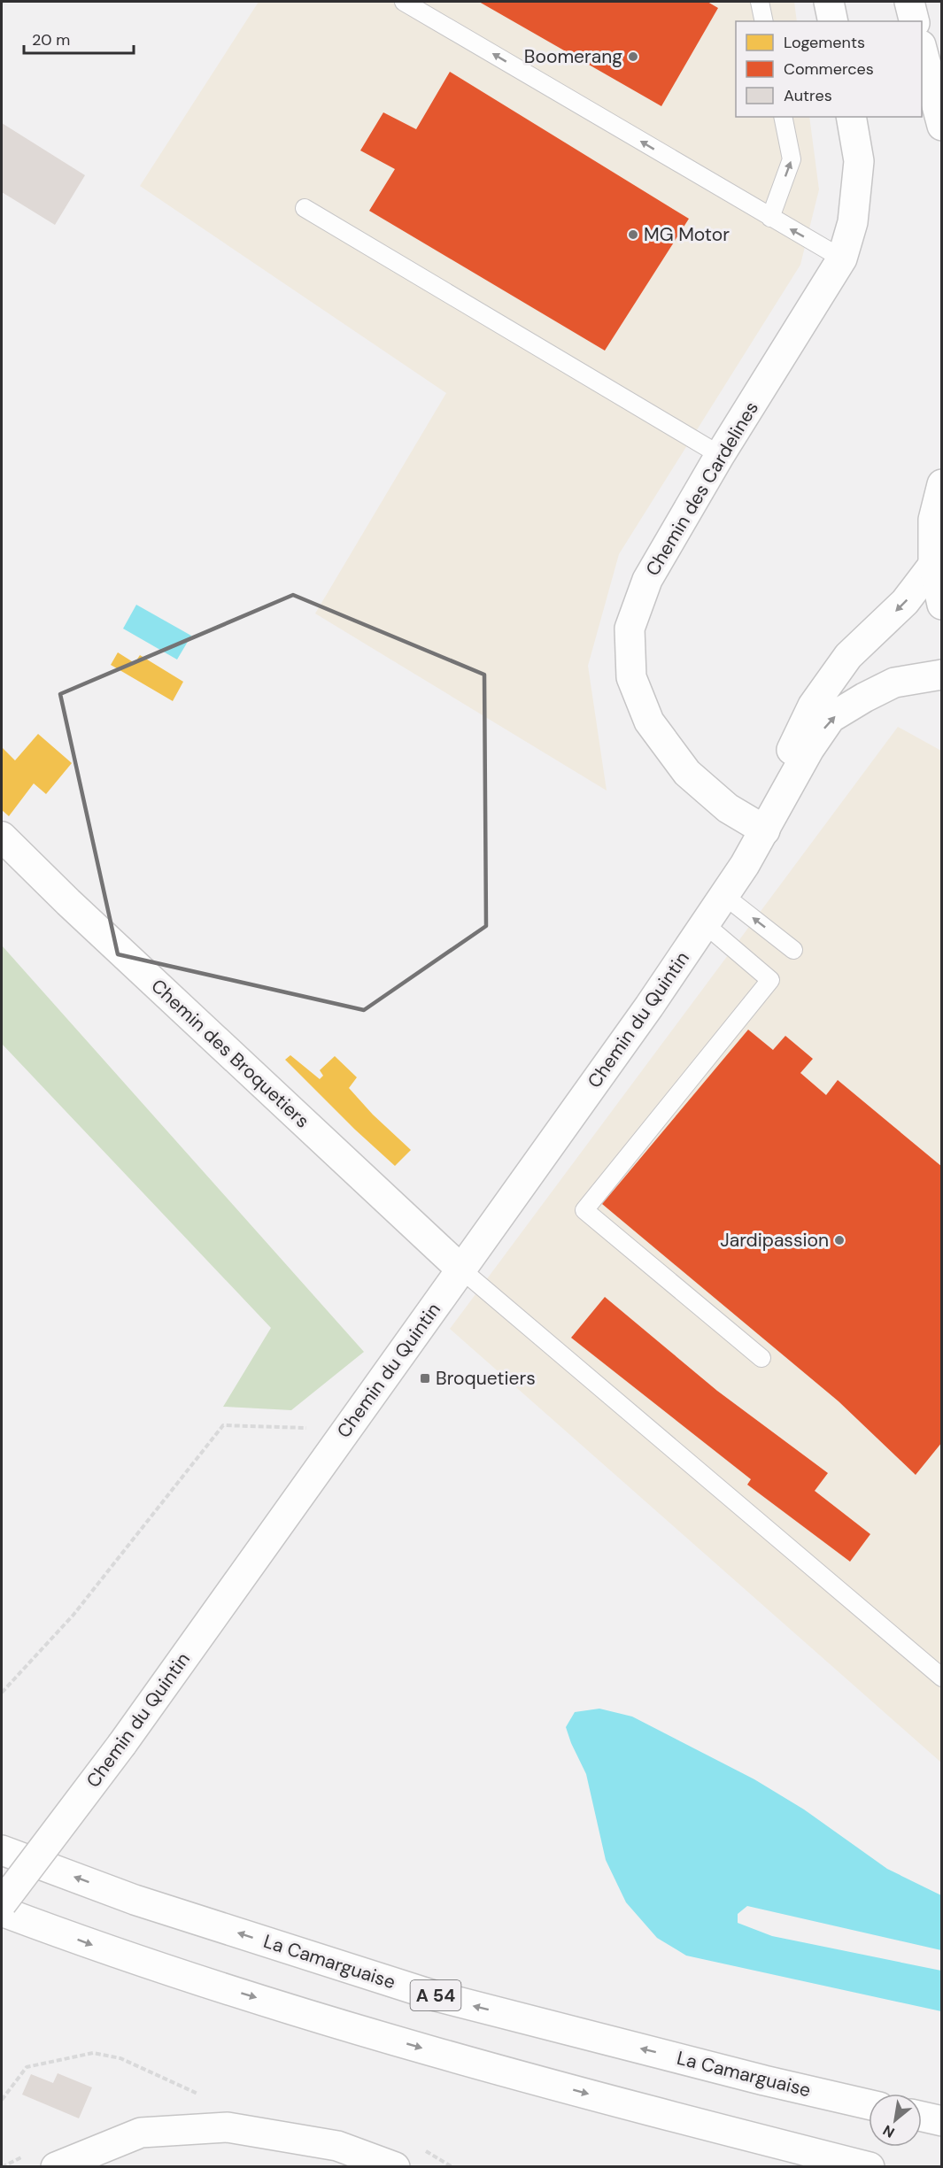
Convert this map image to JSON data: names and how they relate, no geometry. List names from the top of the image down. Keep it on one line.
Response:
{"streets":{"main road":["Chemin des Cardelines","Chemin du Quintin","Chemin des Broquetiers","La Camarguaise","A 54"]},"crossings":[["Chemin des Cardelines","Chemin du Quintin"],["Chemin du Quintin","Chemin des Broquetiers"]],"places":{"other":["Boomerang","MG Motor","Jardipassion"],"transit":["Broquetiers"]},"legend":["Logements","Commerces","Autres"],"scale_bar":"20 m","north":"bottom left"}
